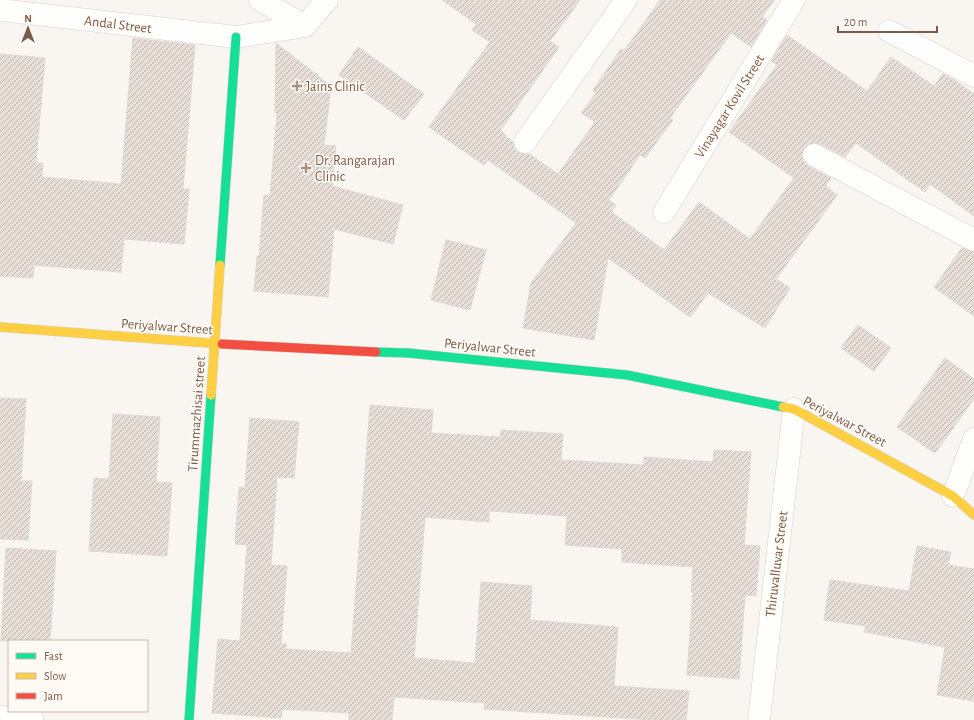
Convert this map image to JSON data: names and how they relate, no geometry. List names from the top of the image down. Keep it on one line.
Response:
{"streets":{"street":["Andal Street","Vinayagar Kovil Street","Periyalwar Street","Tirummazhisai street","Thiruvalluvar Street"]},"crossings":[["Andal Street","Tirummazhisai street"],["Periyalwar Street","Tirummazhisai street"],["Periyalwar Street","Thiruvalluvar Street"]],"places":{"health":["Jains Clinic","Dr. Rangarajan Clinic"]},"legend":["Fast","Slow","Jam"],"scale_bar":"20 m","north":"top"}
